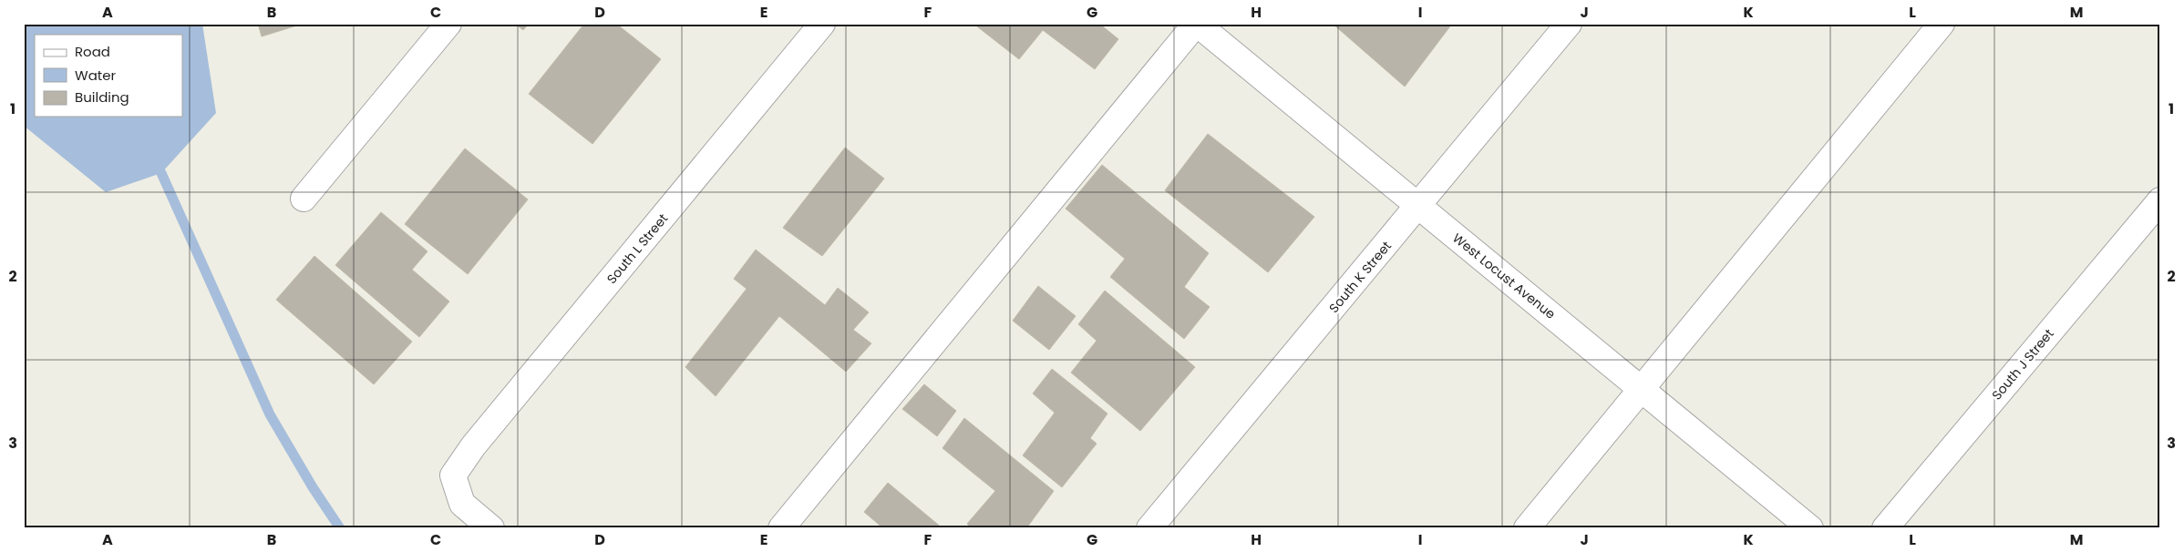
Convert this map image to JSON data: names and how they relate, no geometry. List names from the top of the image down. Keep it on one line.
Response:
{"streets":{"street":["South L Street","West Locust Avenue","South K Street","South J Street"]},"crossings":[["West Locust Avenue","South K Street"]],"legend":["Road","Water","Building"],"grid":{"columns":["A","B","C","D","E","F","G","H","I","J","K","L","M"],"rows":["1","2","3"]}}
